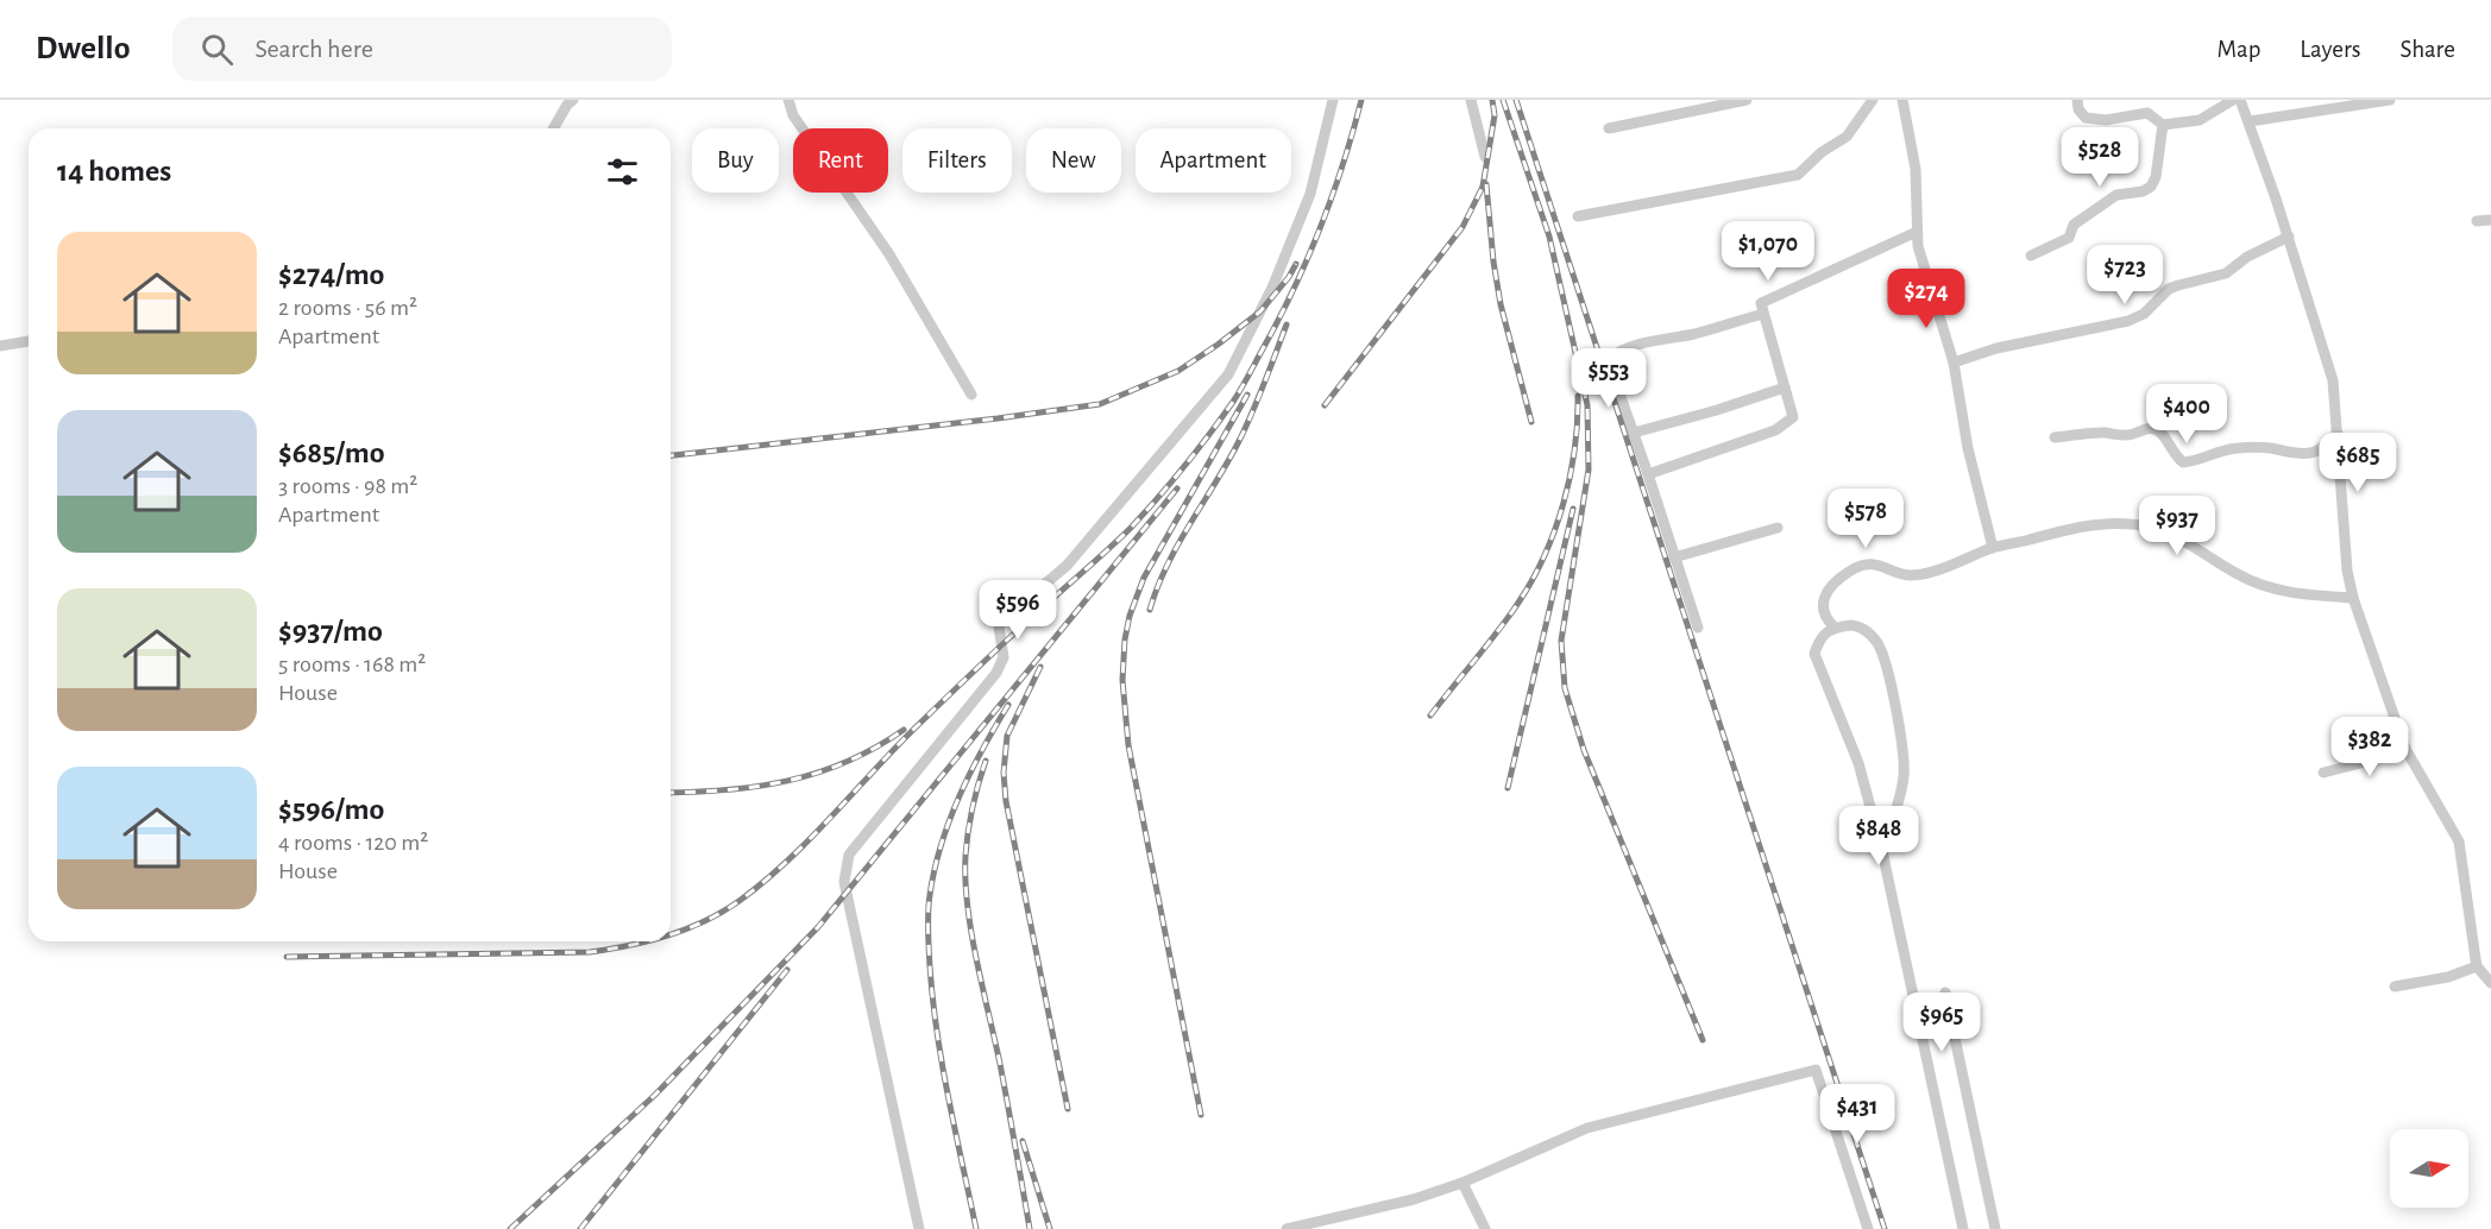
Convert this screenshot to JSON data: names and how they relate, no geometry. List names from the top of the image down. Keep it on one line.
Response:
{"north":"right","page":{"header":"Dwello","search":"Search here","nav":["Map","Layers","Share"],"price":["$528","$1,070","$723","$274","$553","$400","$685","$578","$937","$596","$382","$848","$965","$431"],"chip":["Buy","Rent","Filters","New","Apartment"],"heading":"14 homes","list":[{"name":"$274/mo","note":"2 rooms · 56 m² · Apartment"},{"name":"$685/mo","note":"3 rooms · 98 m² · Apartment"},{"name":"$937/mo","note":"5 rooms · 168 m² · House"},{"name":"$596/mo","note":"4 rooms · 120 m² · House"}]}}
